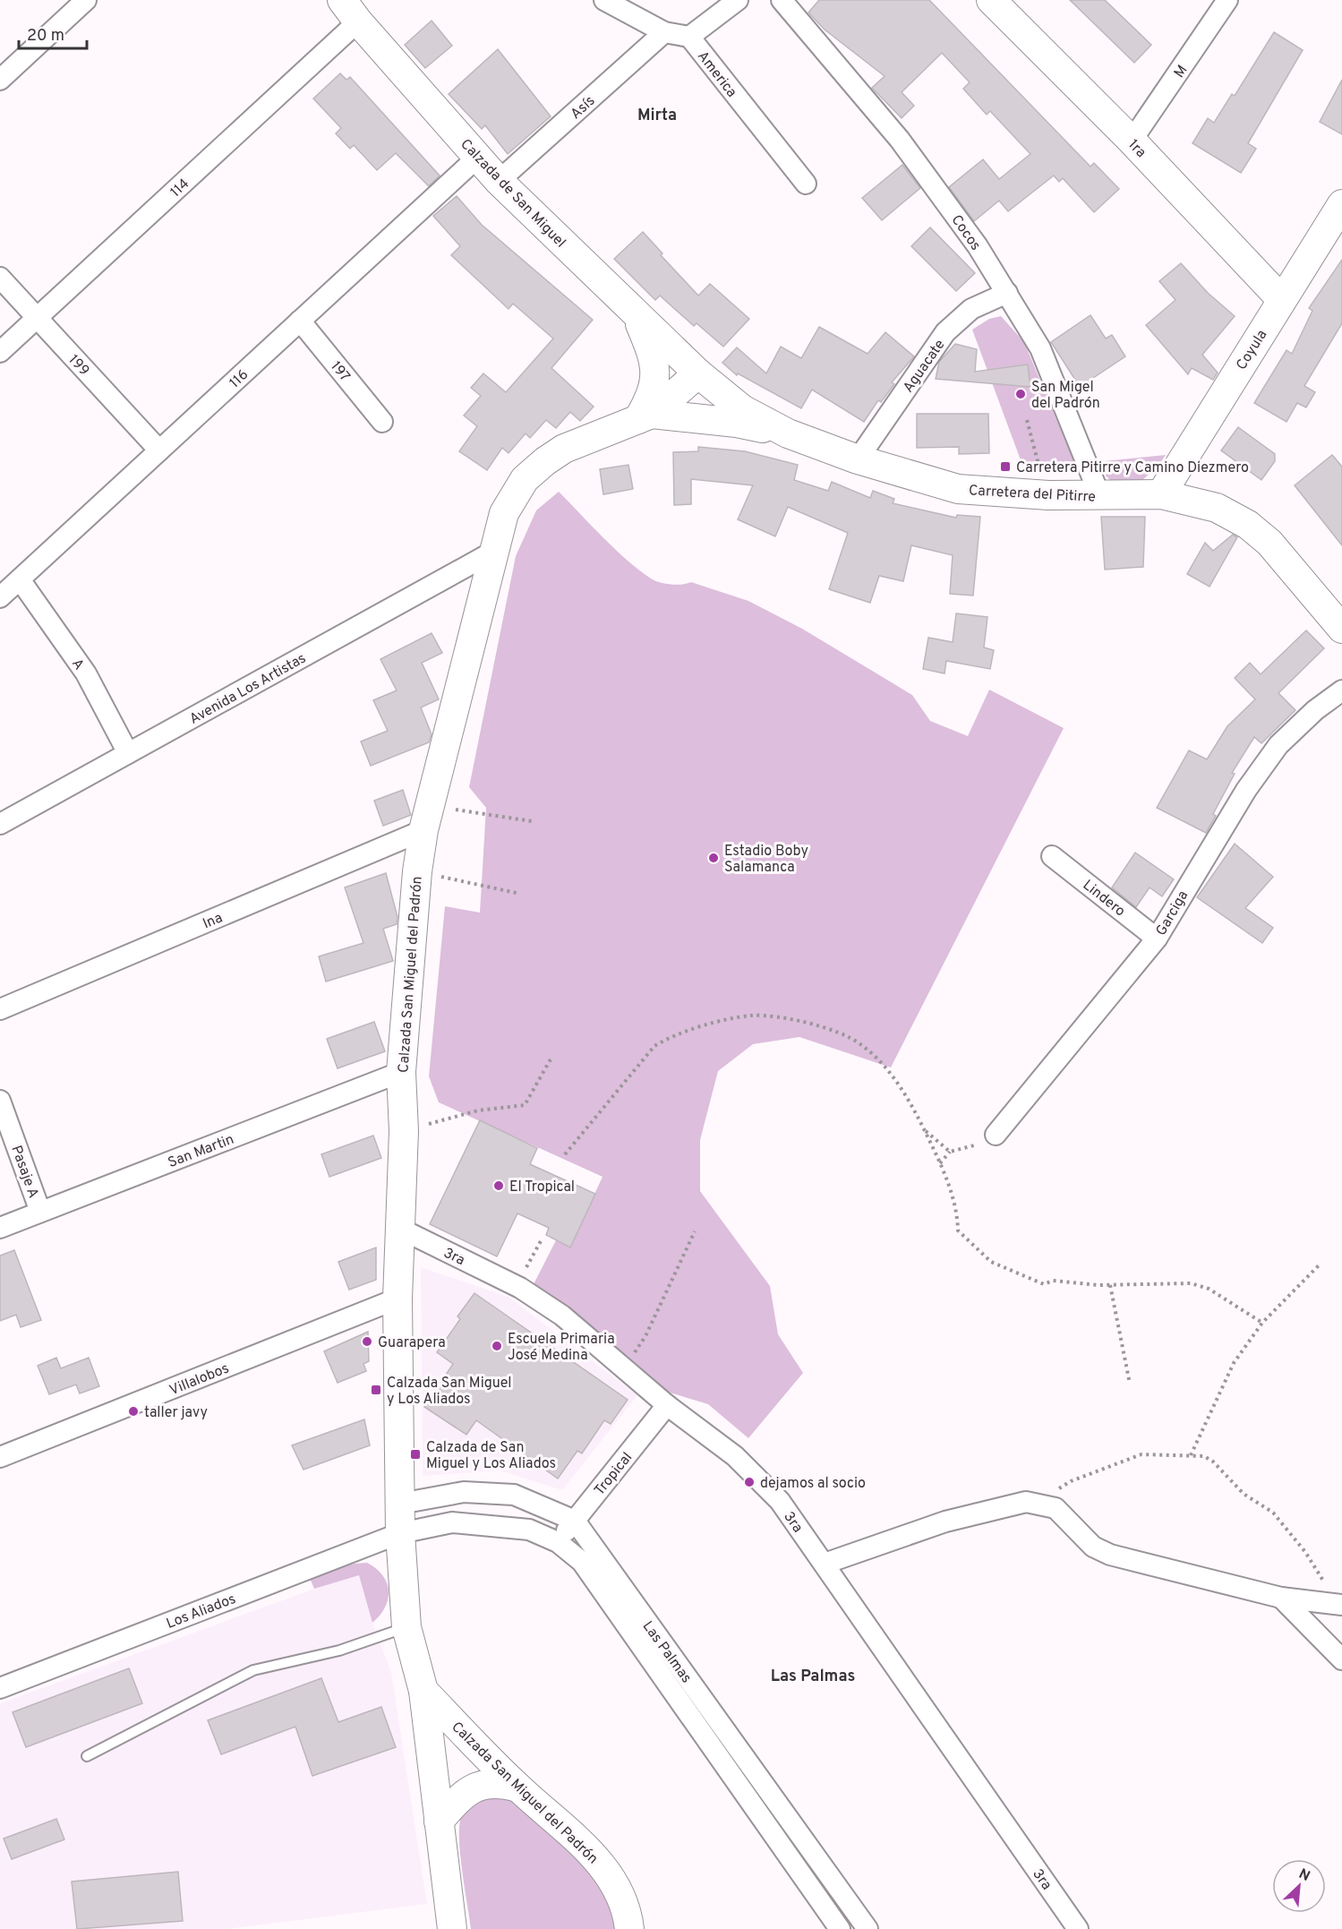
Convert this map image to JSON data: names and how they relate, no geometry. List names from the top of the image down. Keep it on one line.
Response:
{"streets":{"main road":["1ra","Calzada de San Miguel","Coyula","Carretera del Pitirre","Calzada San Miguel del Padrón"],"street":["M","America","Asís","114","Cocos","199","Aguacate","197","116","A","Avenida Los Artistas","Lindero","Garciga","Ina","San Martin","Pasaje A","3ra","Villalobos","Tropical","Los Aliados","Las Palmas"]},"crossings":[["M","1ra"],["America","Asís"],["Asís","Calzada de San Miguel"],["1ra","Coyula"],["114","Calzada de San Miguel"],["114","199"],["Calzada de San Miguel","116"],["Calzada de San Miguel","Carretera del Pitirre"],["Calzada de San Miguel","Calzada San Miguel del Padrón"],["Cocos","Aguacate"],["Cocos","Carretera del Pitirre"],["Coyula","Carretera del Pitirre"],["199","116"],["Aguacate","Carretera del Pitirre"],["197","116"],["116","A"],["Carretera del Pitirre","Calzada San Miguel del Padrón"],["A","Avenida Los Artistas"],["Avenida Los Artistas","Calzada San Miguel del Padrón"],["Lindero","Garciga"],["Ina","Calzada San Miguel del Padrón"],["Calzada San Miguel del Padrón","San Martin"],["Calzada San Miguel del Padrón","3ra"],["Calzada San Miguel del Padrón","Villalobos"],["Calzada San Miguel del Padrón","Los Aliados"],["Calzada San Miguel del Padrón","Las Palmas"],["San Martin","Pasaje A"],["3ra","Tropical"],["Tropical","Las Palmas"],["Los Aliados","Las Palmas"]],"districts":["Mirta","Las Palmas"],"places":{"other":["San Migel del Padrón","Estadio Boby Salamanca","El Tropical","Guarapera","Escuela Primaria José Medina","taller javy","dejamos al socio"],"transit":["Carretera Pitirre y Camino Diezmero","Calzada San Miguel y Los Aliados","Calzada de San Miguel y Los Aliados"]},"scale_bar":"20 m","north":"top right"}
